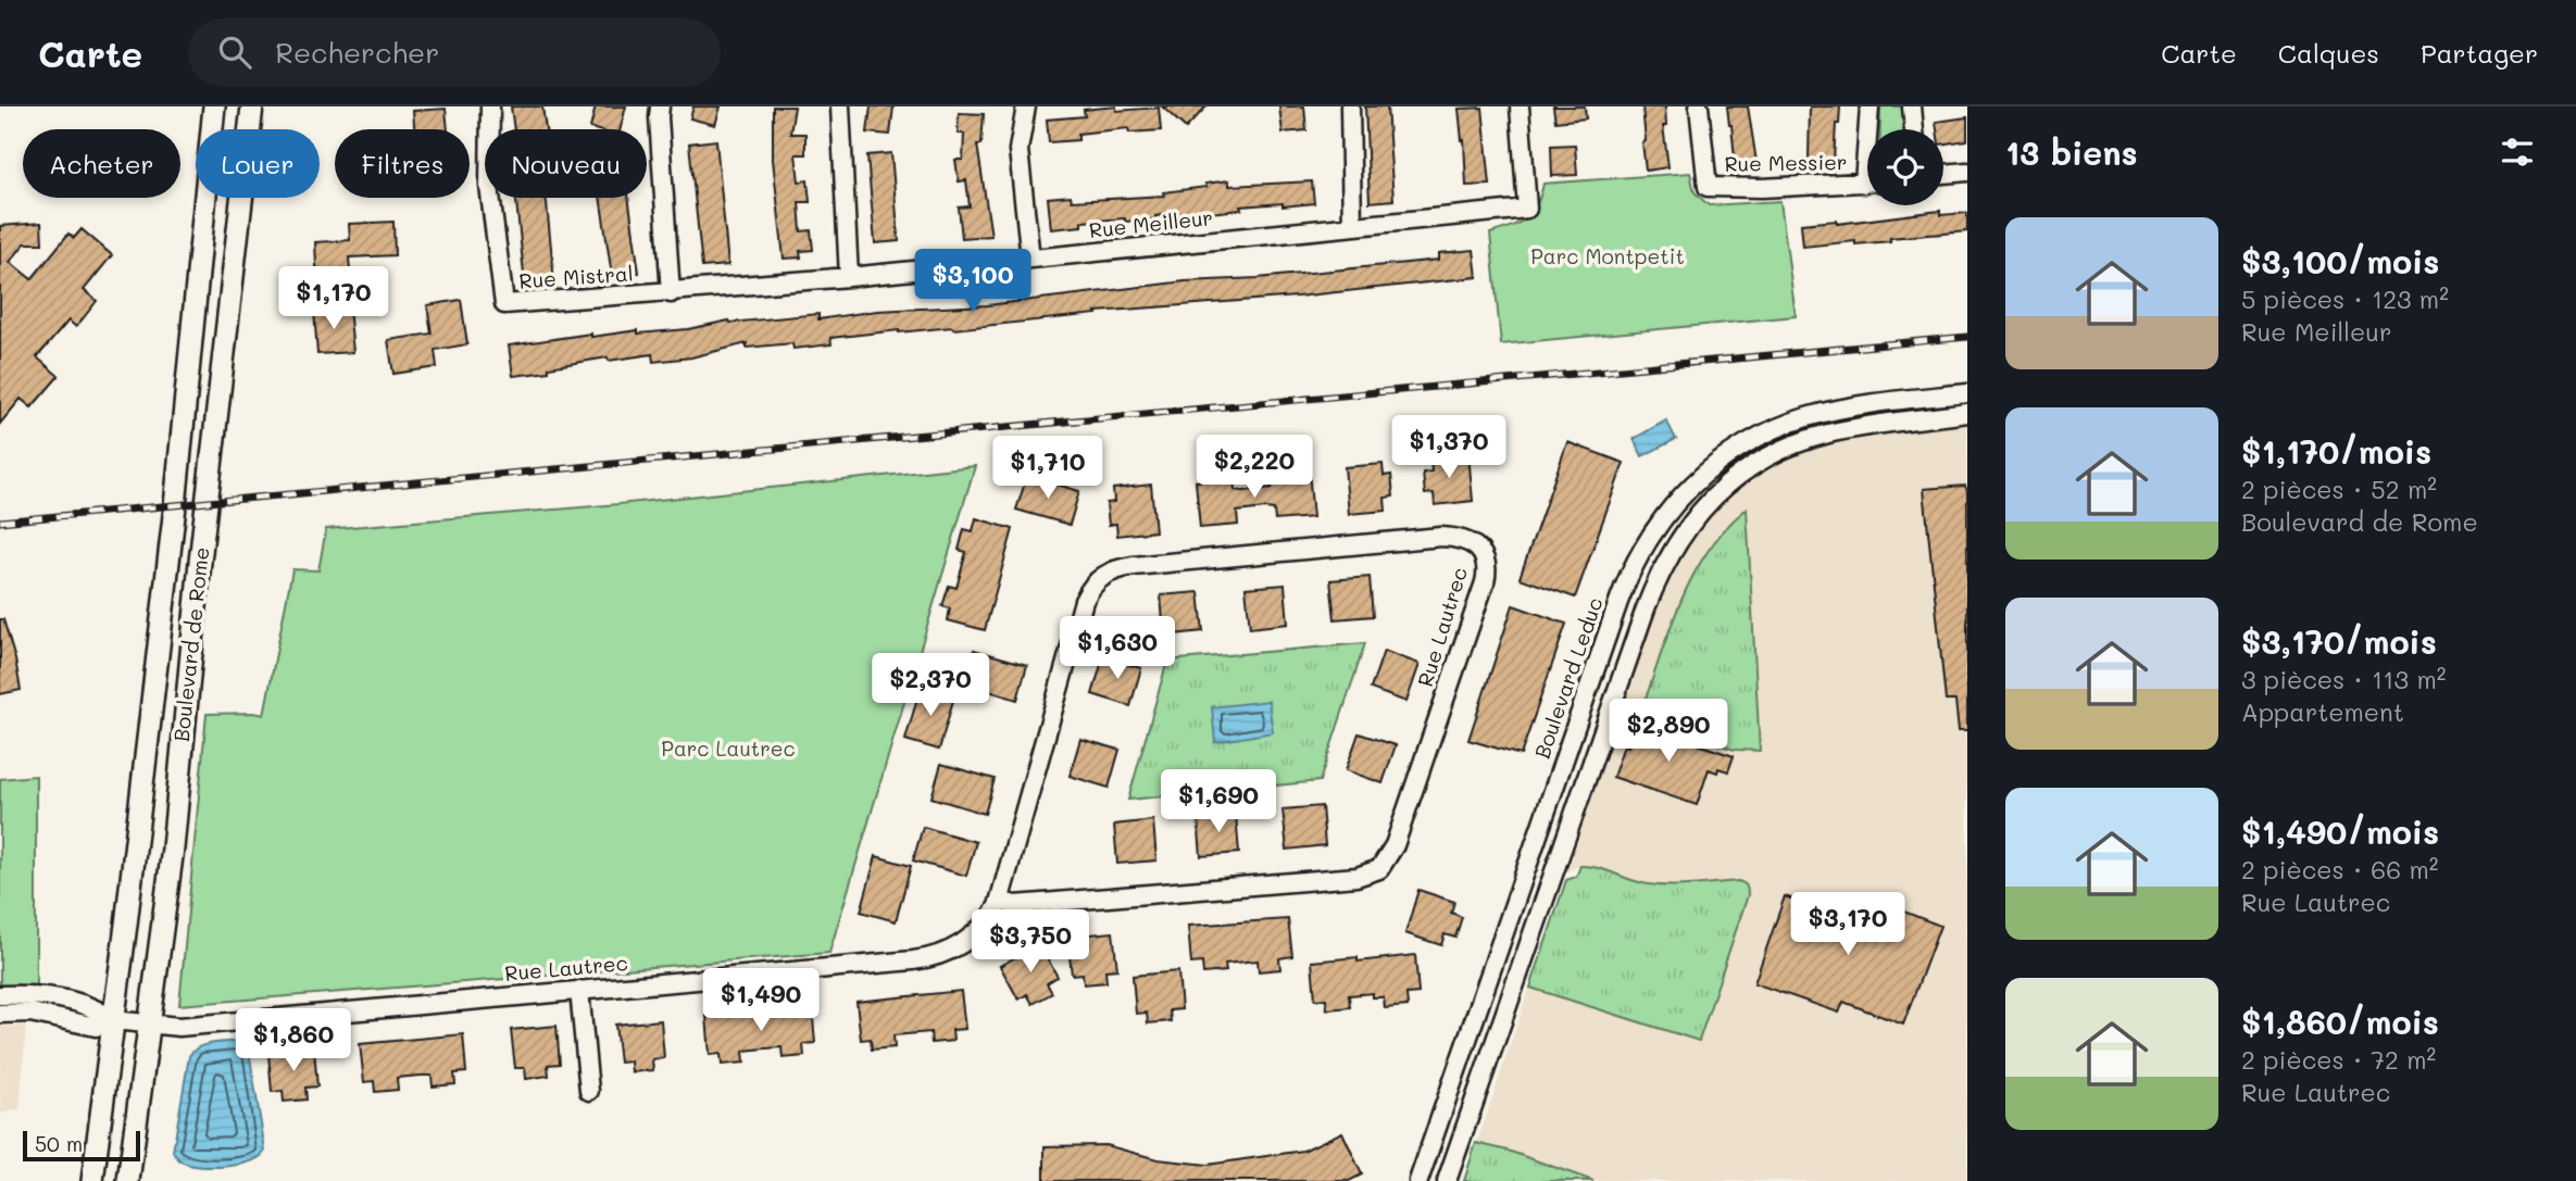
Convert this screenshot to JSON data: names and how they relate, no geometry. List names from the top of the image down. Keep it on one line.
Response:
{"streets":{"main road":["Boulevard de Rome"],"street":["Rue Messier","Rue Meilleur","Rue Mistral","Rue Lautrec","Boulevard Leduc"]},"crossings":[["Rue Meilleur","Rue Mistral"],["Rue Lautrec","Boulevard de Rome"]],"parks":["Parc Montpetit","Parc Lautrec"],"scale_bar":"50 m","page":{"header":"Carte","search":"Rechercher","nav":["Carte","Calques","Partager"],"heading":"13 biens","chip":["Acheter","Louer","Filtres","Nouveau"],"list":[{"name":"$3,100/mois","note":"5 pièces · 123 m² · Rue Meilleur"},{"name":"$1,170/mois","note":"2 pièces · 52 m² · Boulevard de Rome"},{"name":"$3,170/mois","note":"3 pièces · 113 m² · Appartement"},{"name":"$1,490/mois","note":"2 pièces · 66 m² · Rue Lautrec"},{"name":"$1,860/mois","note":"2 pièces · 72 m² · Rue Lautrec"}],"price":["$3,100","$1,170","$1,370","$2,220","$1,710","$1,630","$2,370","$2,890","$1,690","$3,170","$3,750","$1,490","$1,860"],"scale":"50 m"}}
